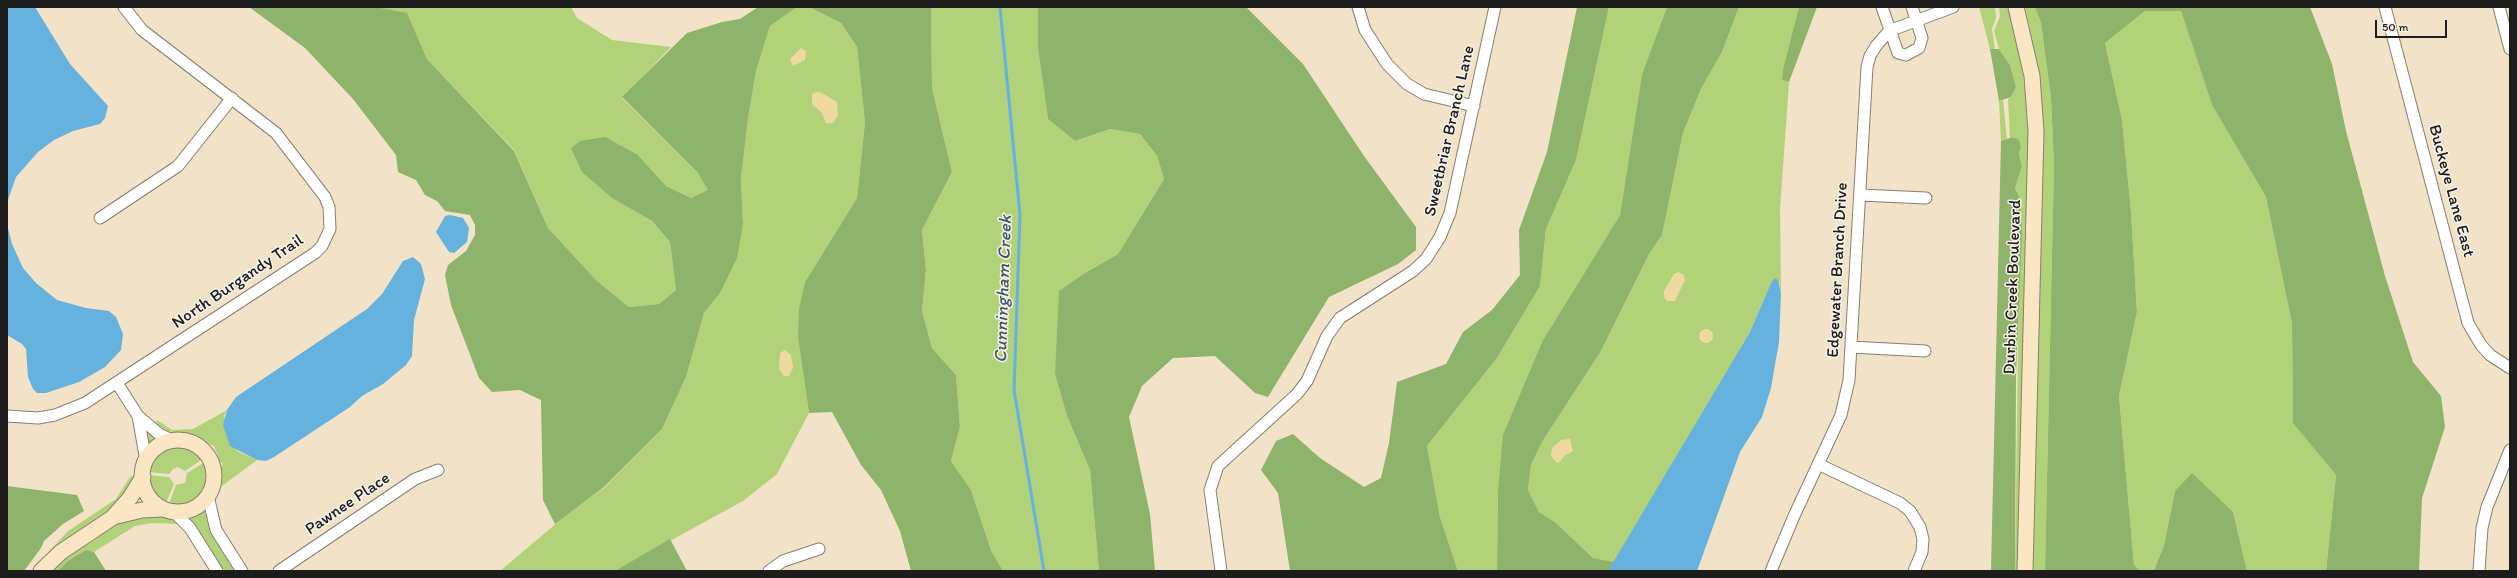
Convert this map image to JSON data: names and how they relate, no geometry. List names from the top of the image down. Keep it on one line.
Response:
{"streets":{"street":["Sweetbriar Branch Lane","Buckeye Lane East","Edgewater Branch Drive","North Burgandy Trail","Durbin Creek Boulevard","Pawnee Place"]},"water":["Cunningham Creek"],"scale_bar":"50 m"}
